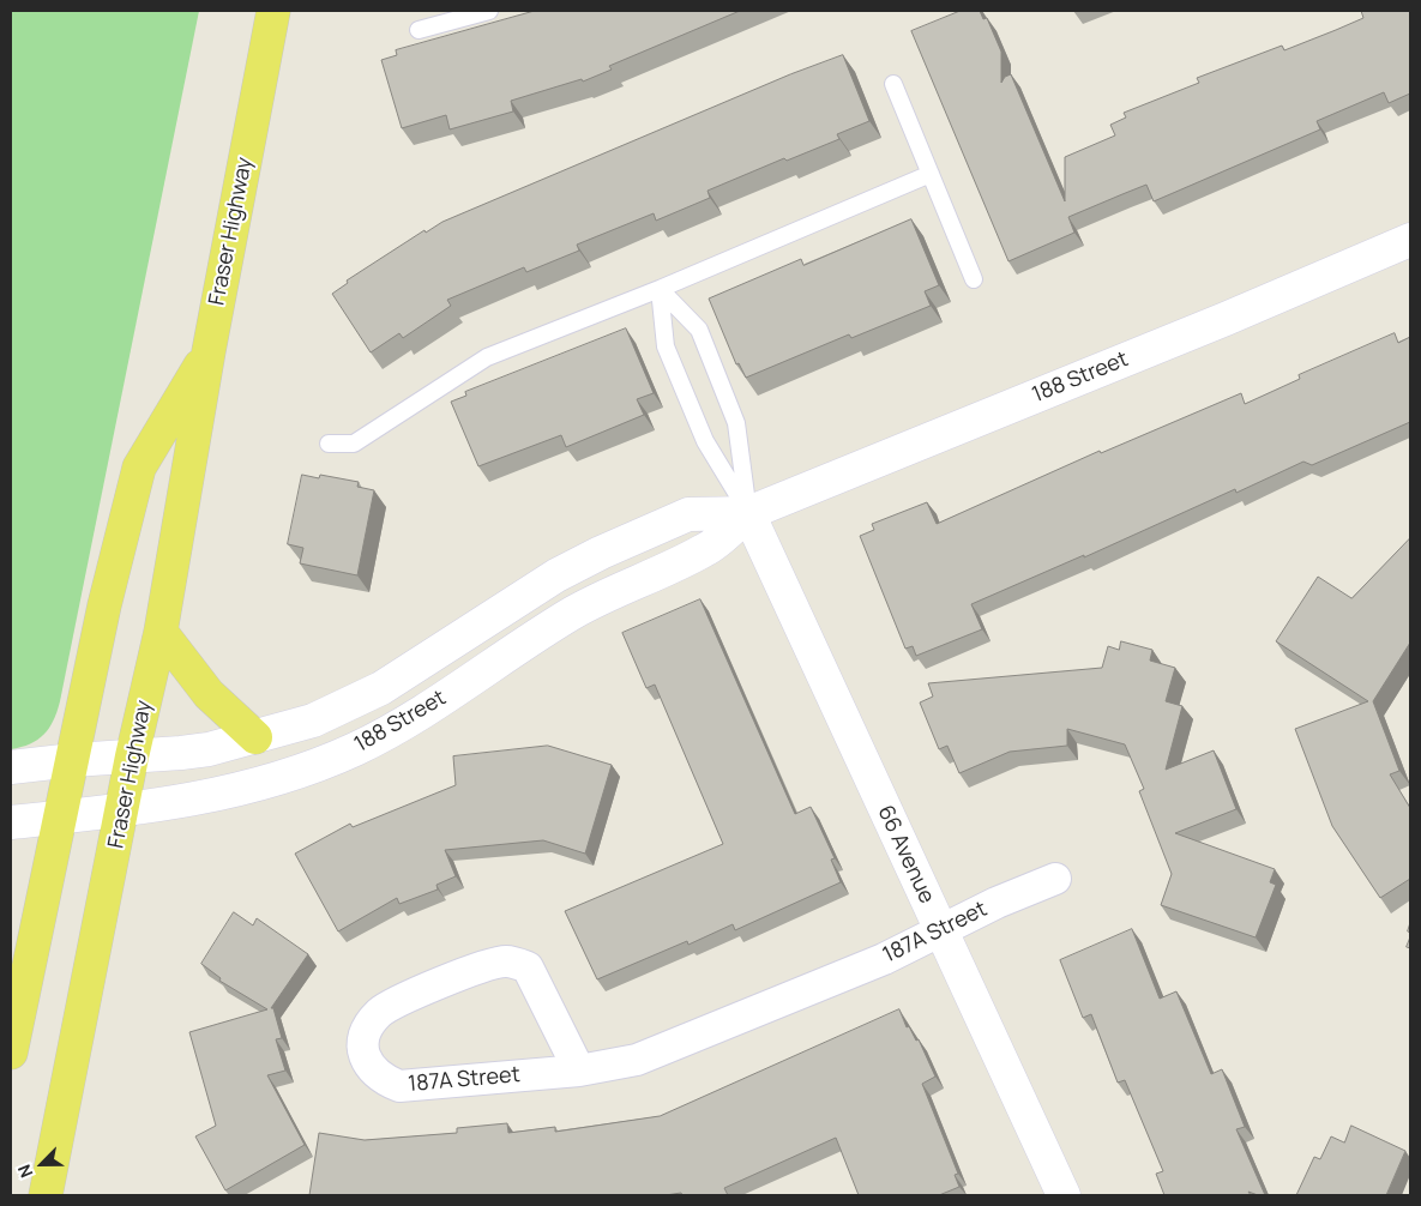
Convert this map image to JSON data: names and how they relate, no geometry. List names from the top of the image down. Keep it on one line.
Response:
{"streets":{"main road":["Fraser Highway"],"street":["188 Street","66 Avenue","187A Street"]},"crossings":[["Fraser Highway","188 Street"],["188 Street","66 Avenue"],["66 Avenue","187A Street"]],"north":"bottom left"}
